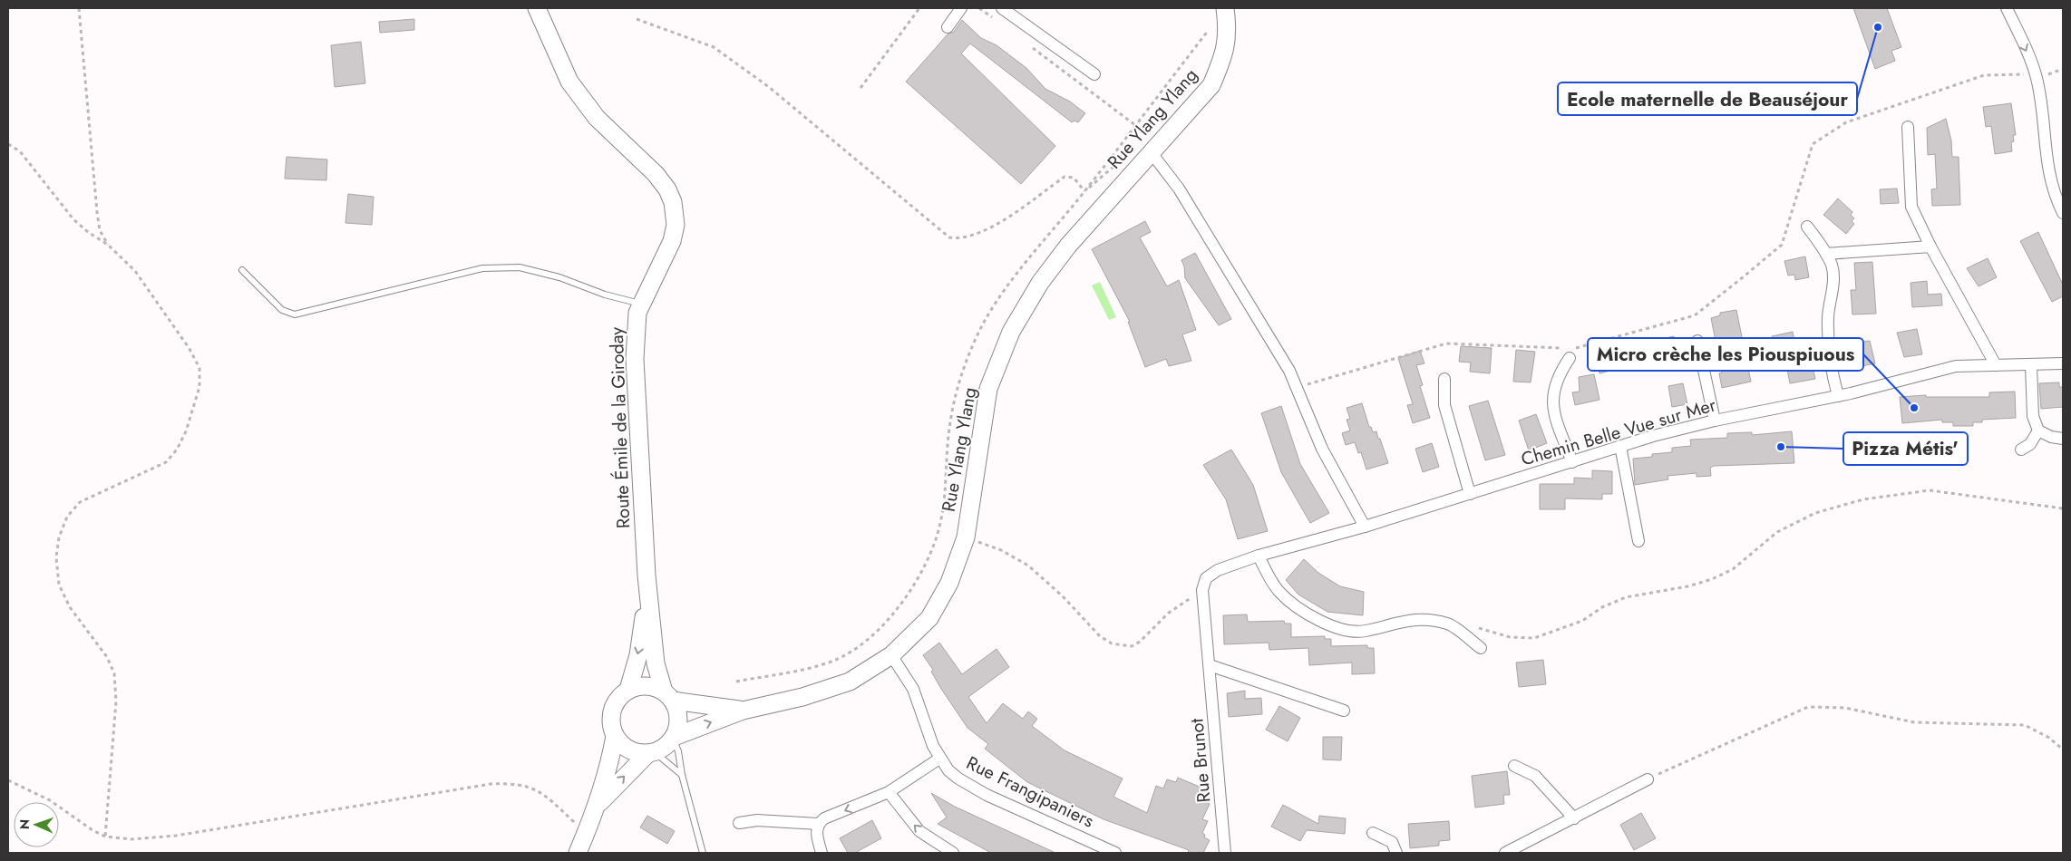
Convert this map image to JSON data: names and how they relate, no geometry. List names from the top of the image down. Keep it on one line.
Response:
{"streets":{"main road":["Rue Ylang Ylang","Route Émile de la Giroday"],"street":["Chemin Belle Vue sur Mer","Rue Brunot","Rue Frangipaniers"]},"crossings":[["Rue Ylang Ylang","Rue Frangipaniers"],["Chemin Belle Vue sur Mer","Rue Brunot"]],"places":["Ecole maternelle de Beauséjour","Micro crèche les Piouspiuous","Pizza Métis'"],"north":"left"}
